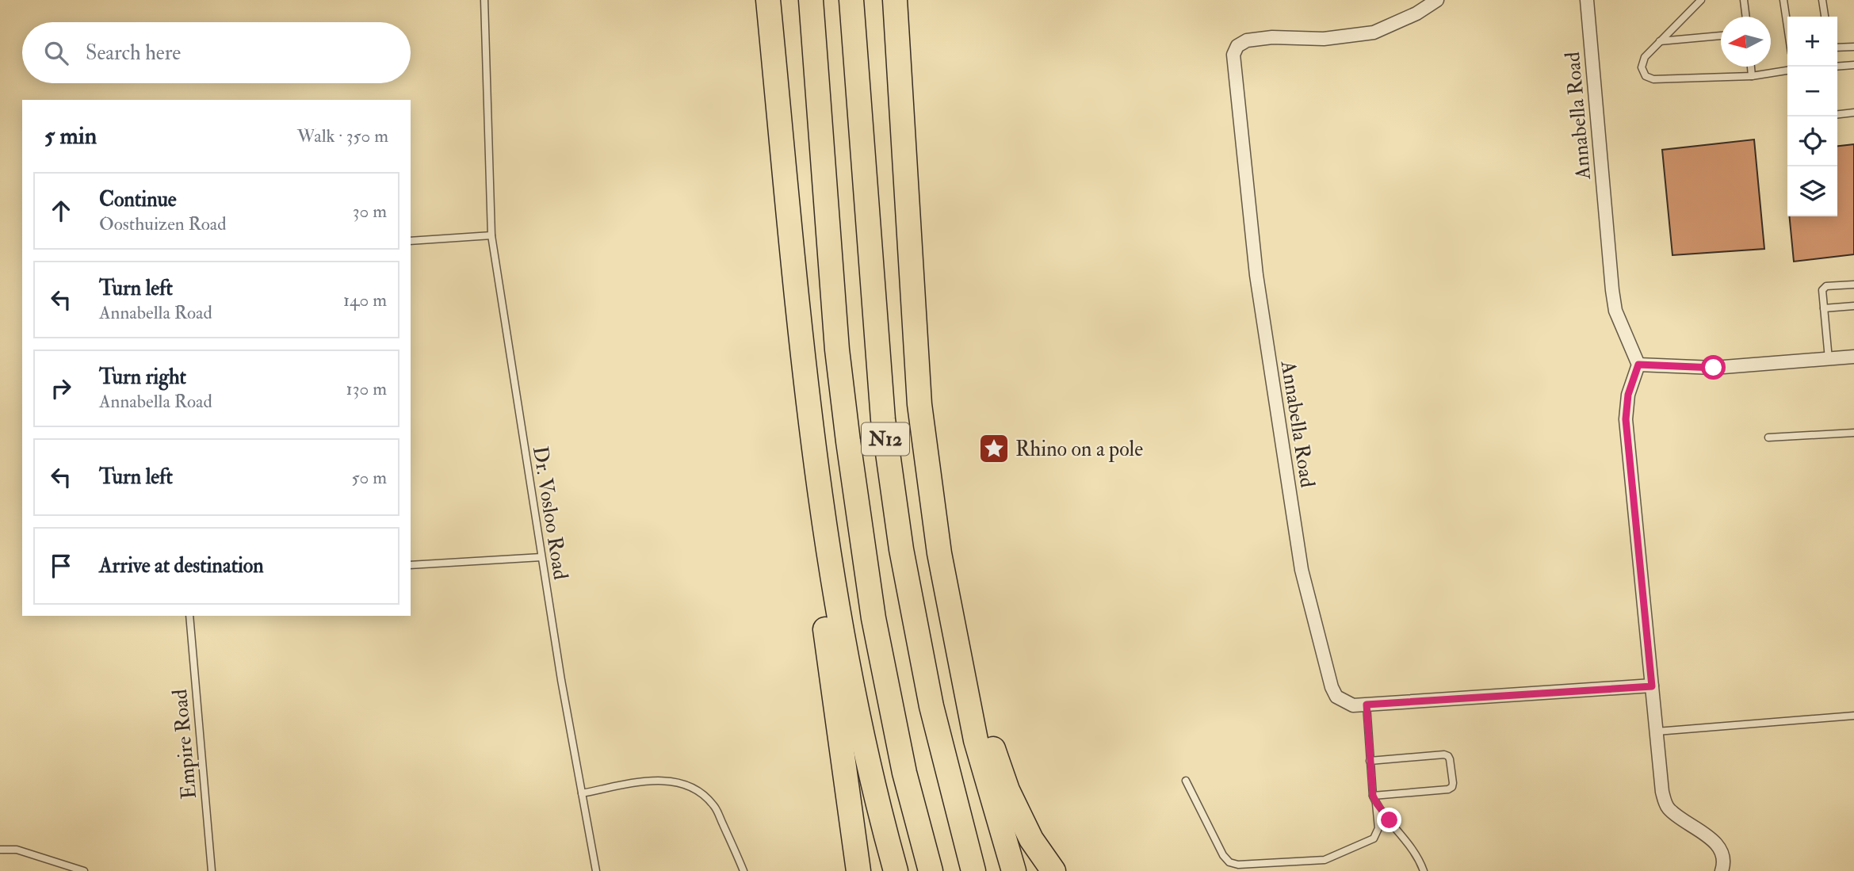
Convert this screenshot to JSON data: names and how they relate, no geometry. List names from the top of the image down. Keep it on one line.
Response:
{"streets":{"highway":["N12"],"street":["Annabella Road"],"lane":["Dr. Vosloo Road","Empire Road"]},"places":{"place":["Rhino on a pole"]},"north":"left","page":{"map_buttons":["+","−"],"search":"Search here","heading":["5 min","Walk · 350 m"],"list":[["Continue","Oosthuizen Road","30 m"],["Turn left","Annabella Road","140 m"],["Turn right","Annabella Road","130 m"],["Turn left","50 m"],"Arrive at destination"]}}
